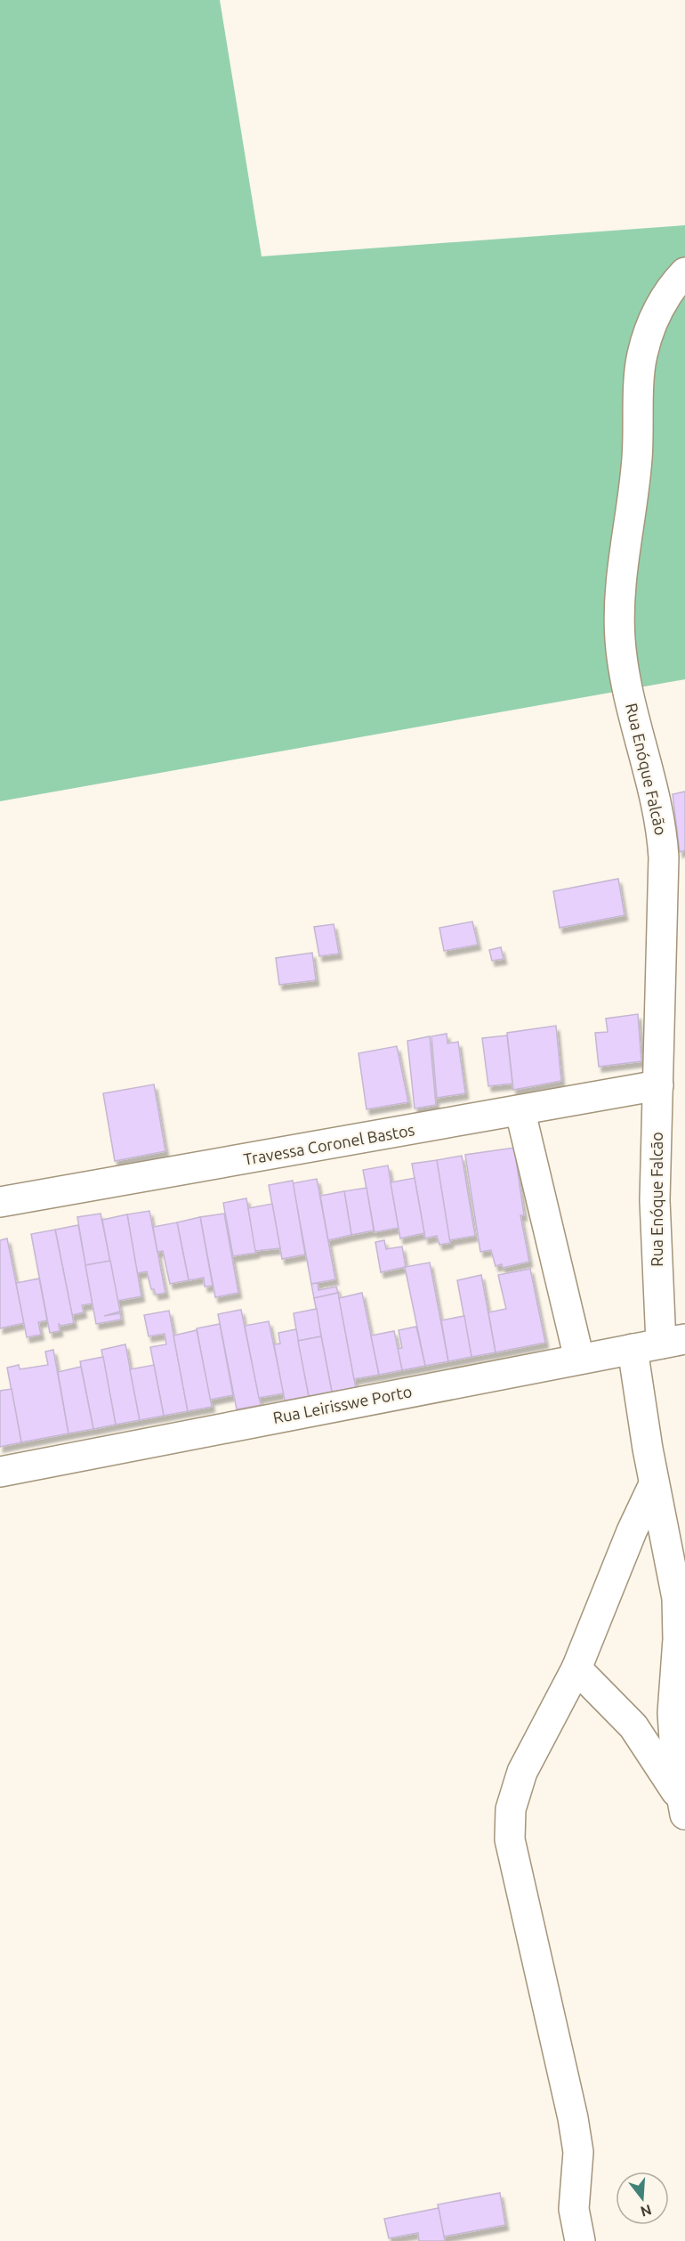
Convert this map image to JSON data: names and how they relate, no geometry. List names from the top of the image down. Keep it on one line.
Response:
{"streets":{"street":["Rua Enóque Falcão","Travessa Coronel Bastos","Rua Leirisswe Porto"]},"crossings":[["Rua Enóque Falcão","Travessa Coronel Bastos"],["Rua Enóque Falcão","Rua Leirisswe Porto"]],"north":"bottom"}
